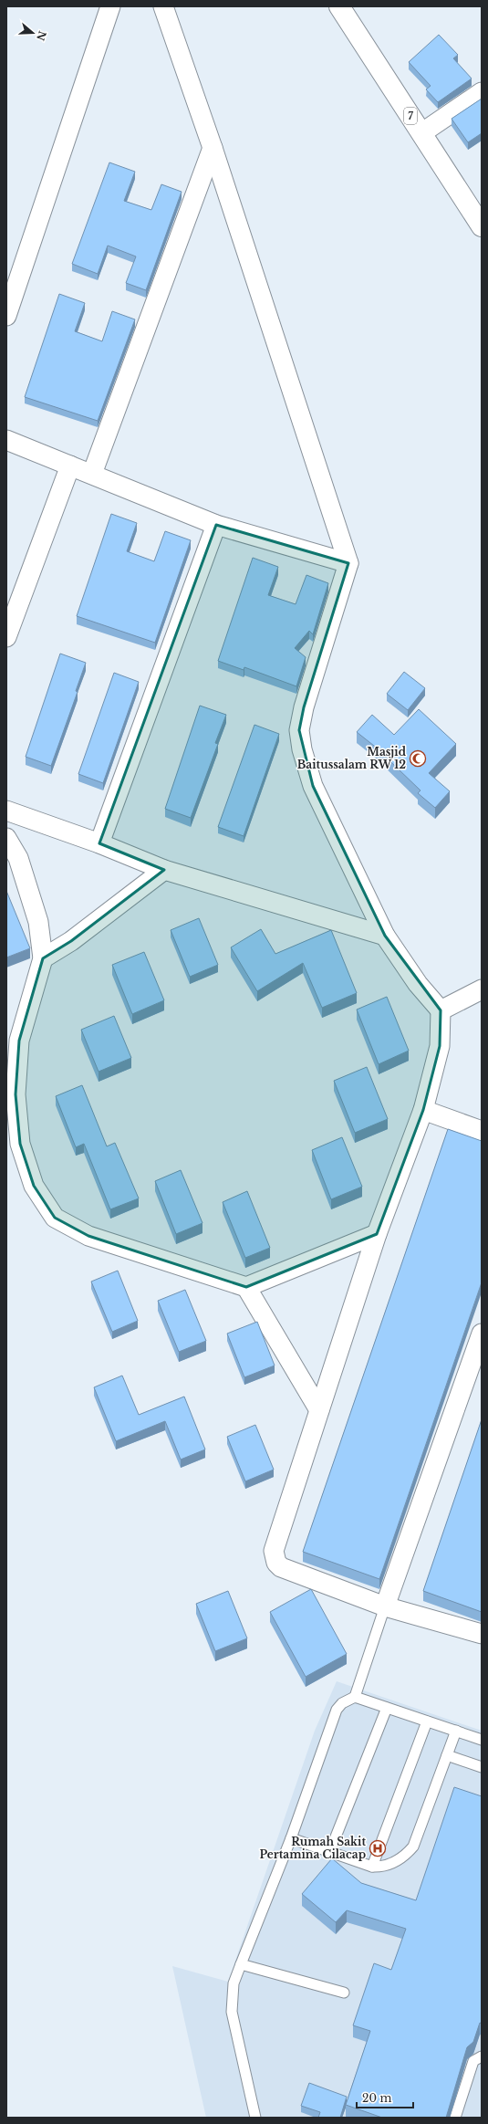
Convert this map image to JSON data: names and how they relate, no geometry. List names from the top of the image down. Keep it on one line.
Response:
{"streets":{"highway":["7"]},"places":{"mosque":["Masjid Baitussalam RW 12"],"hospital":["Rumah Sakit Pertamina Cilacap"]},"scale_bar":"20 m","north":"right"}
